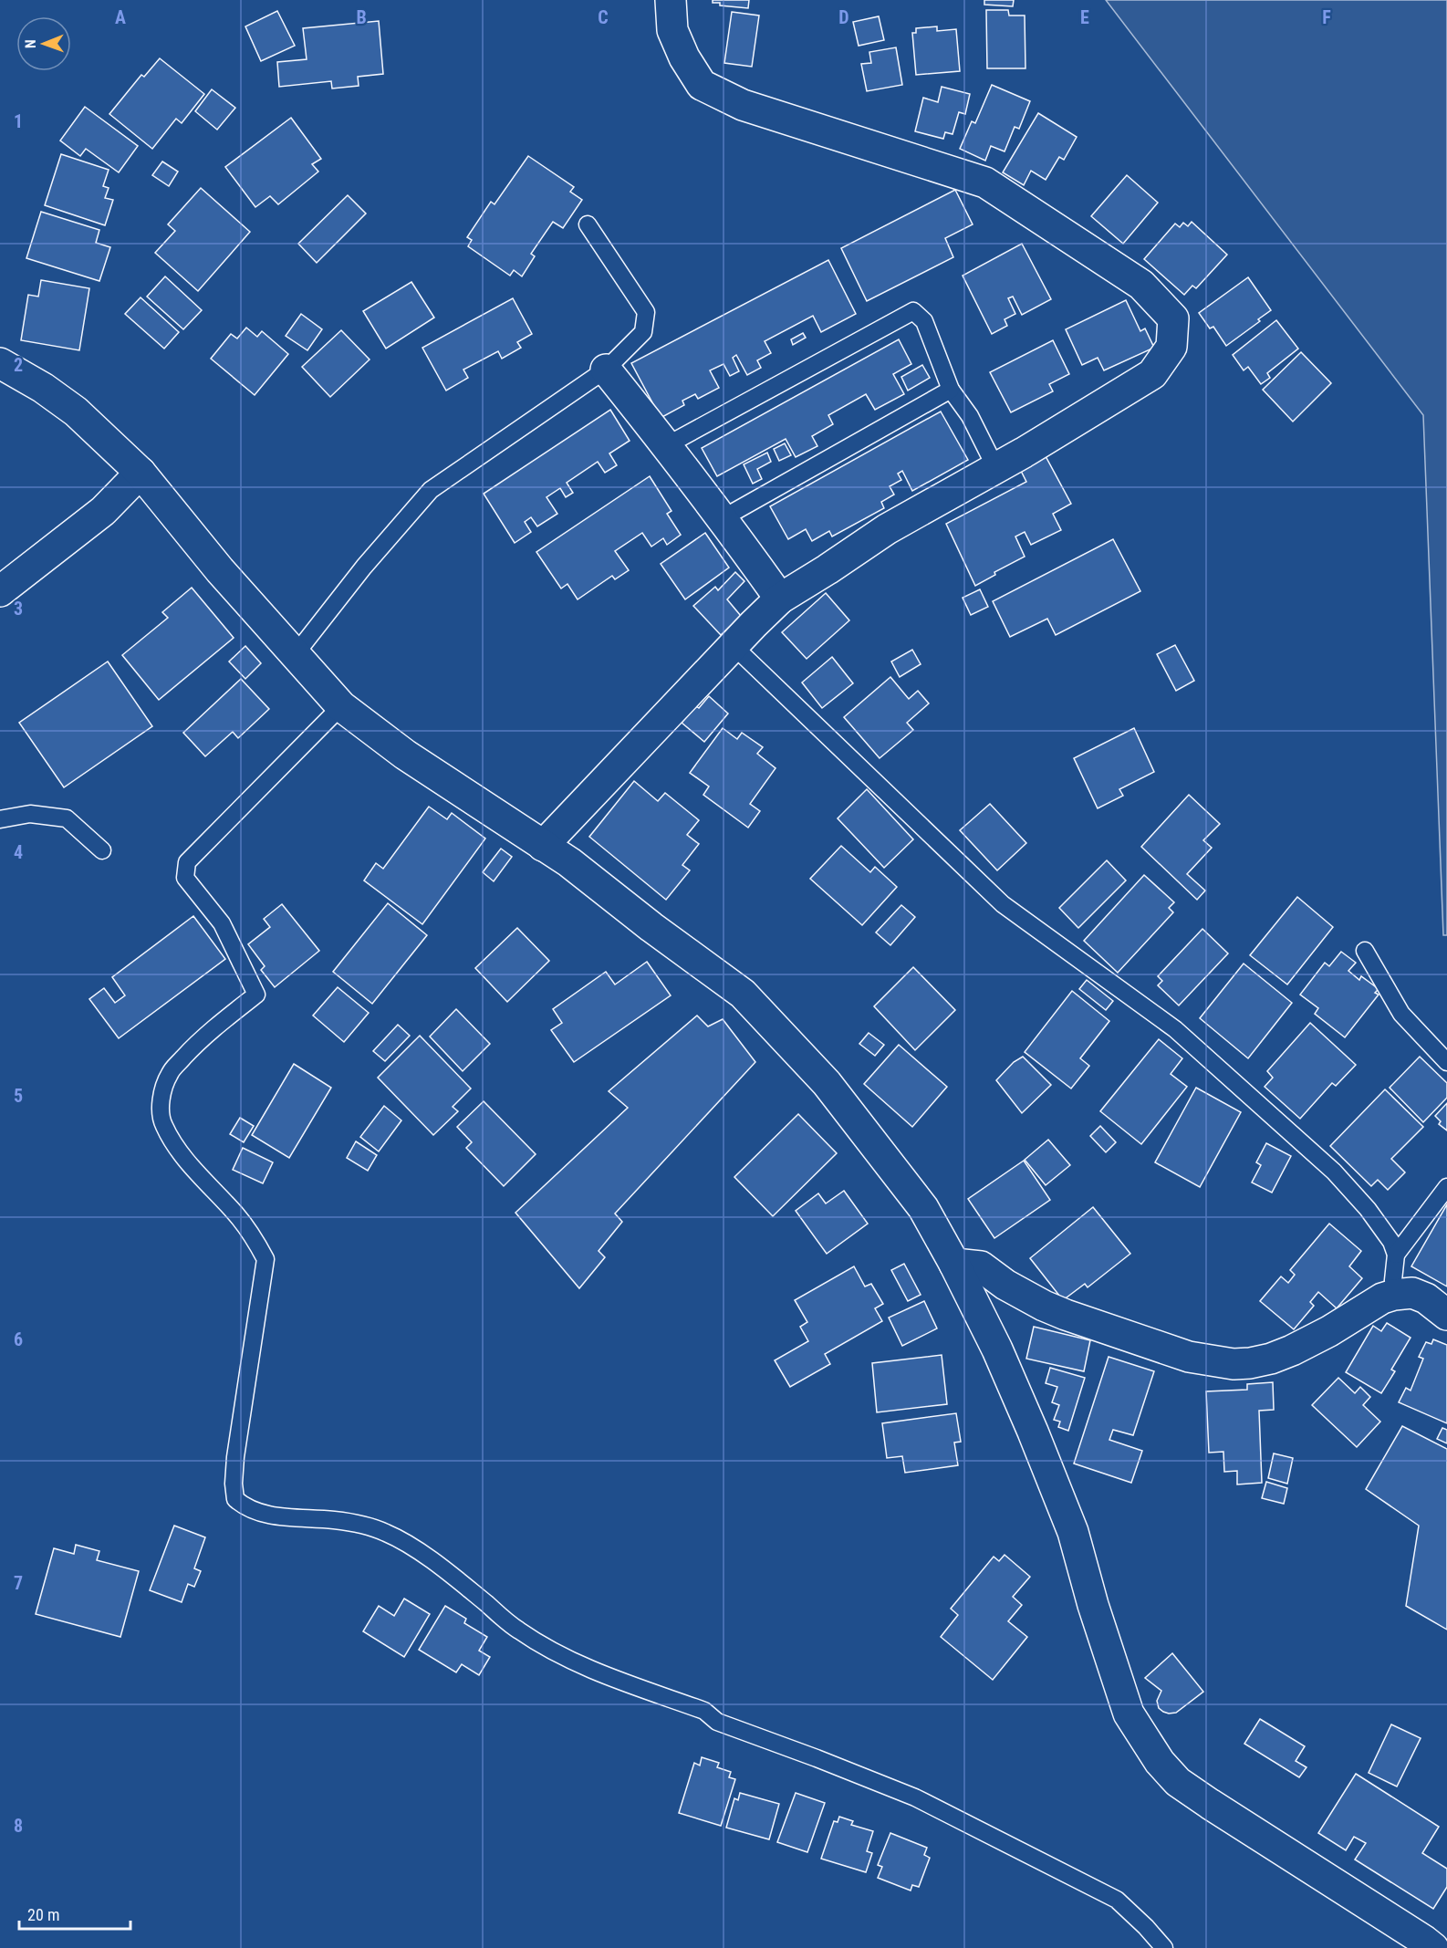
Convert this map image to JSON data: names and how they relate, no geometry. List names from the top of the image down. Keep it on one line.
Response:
{"scale_bar":"20 m","north":"left","grid":{"columns":["A","B","C","D","E","F"],"rows":["1","2","3","4","5","6","7","8"]}}
